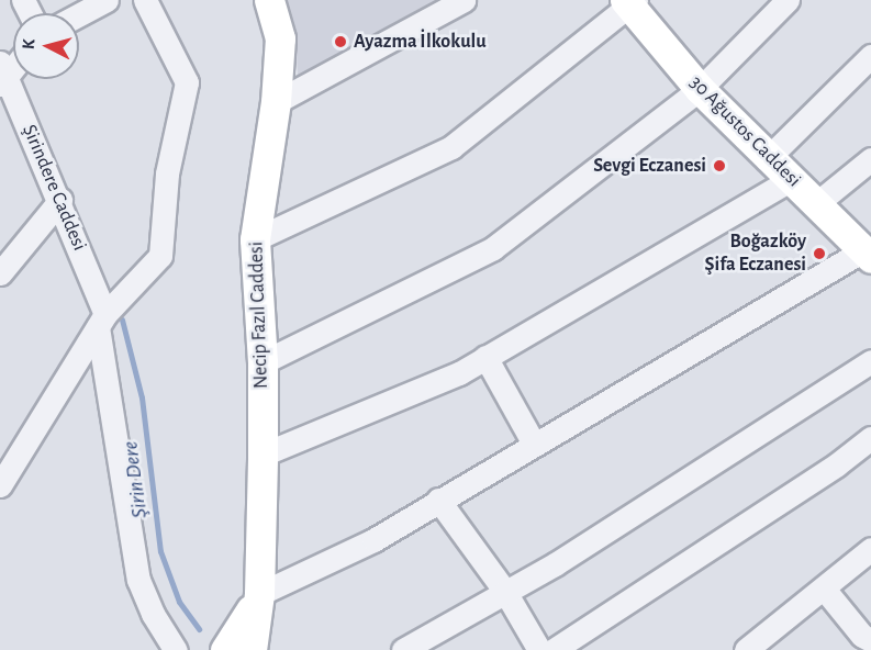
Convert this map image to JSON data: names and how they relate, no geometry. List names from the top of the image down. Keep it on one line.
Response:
{"streets":{"main road":["30 Ağustos Caddesi","Necip Fazıl Caddesi"],"street":["Şirindere Caddesi"]},"water":["Şirin Dere"],"places":["Ayazma İlkokulu","Sevgi Eczanesi","Boğazköy Şifa Eczanesi"],"north":"left"}
